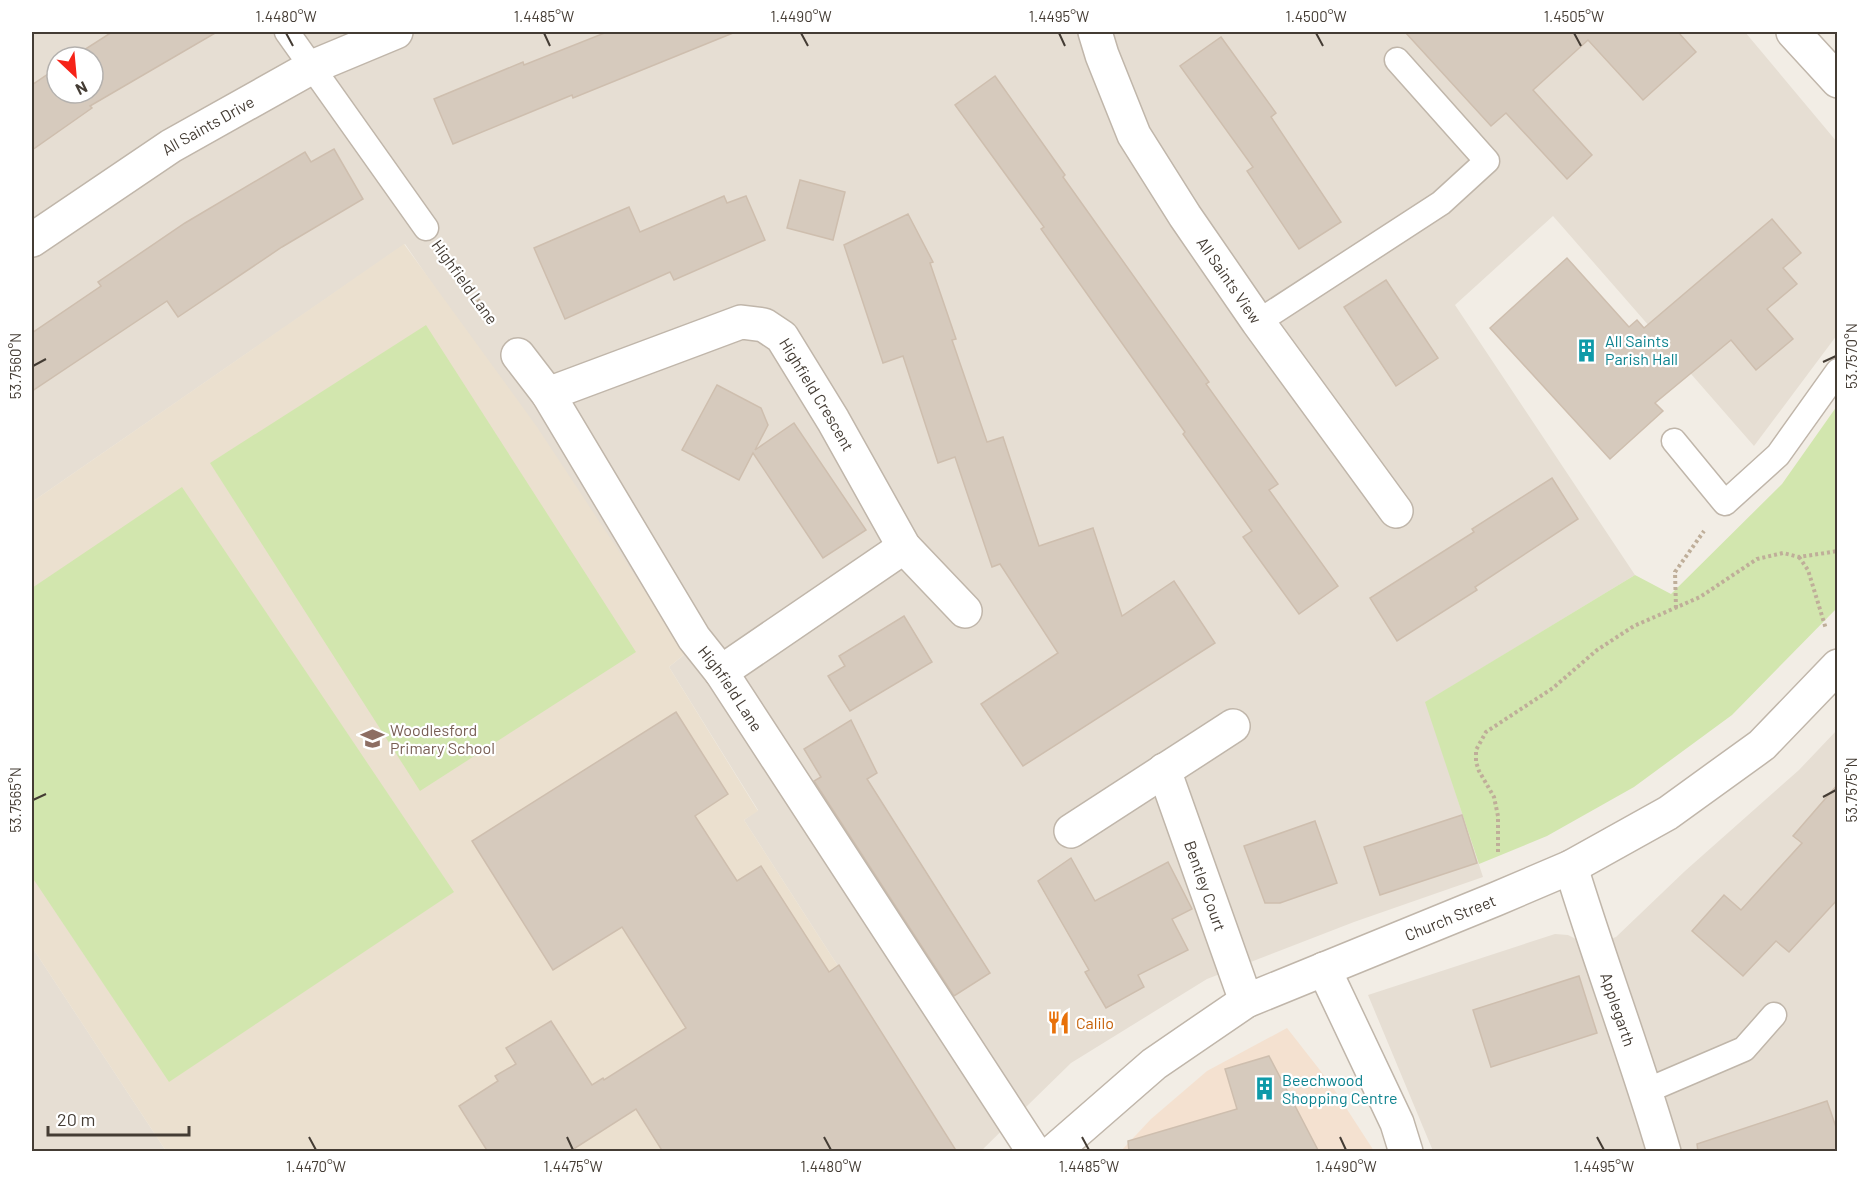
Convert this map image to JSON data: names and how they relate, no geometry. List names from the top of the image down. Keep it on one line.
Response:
{"streets":{"street":["All Saints Drive","All Saints View","Highfield Lane","Highfield Crescent","Bentley Court","Church Street","Applegarth"]},"crossings":[["Highfield Lane","Highfield Crescent"],["Bentley Court","Church Street"],["Church Street","Applegarth"]],"places":{"building":["All Saints Parish Hall","Beechwood Shopping Centre"],"school or university":["Woodlesford Primary School"],"restaurant":["Calilo"]},"scale_bar":"20 m","north":"bottom right","coordinates":["1.4480°W","1.4485°W","1.4490°W","1.4495°W","1.4500°W","1.4505°W","53.7570°N","53.7560°N","53.7575°N","53.7565°N","1.4470°W","1.4475°W"]}
